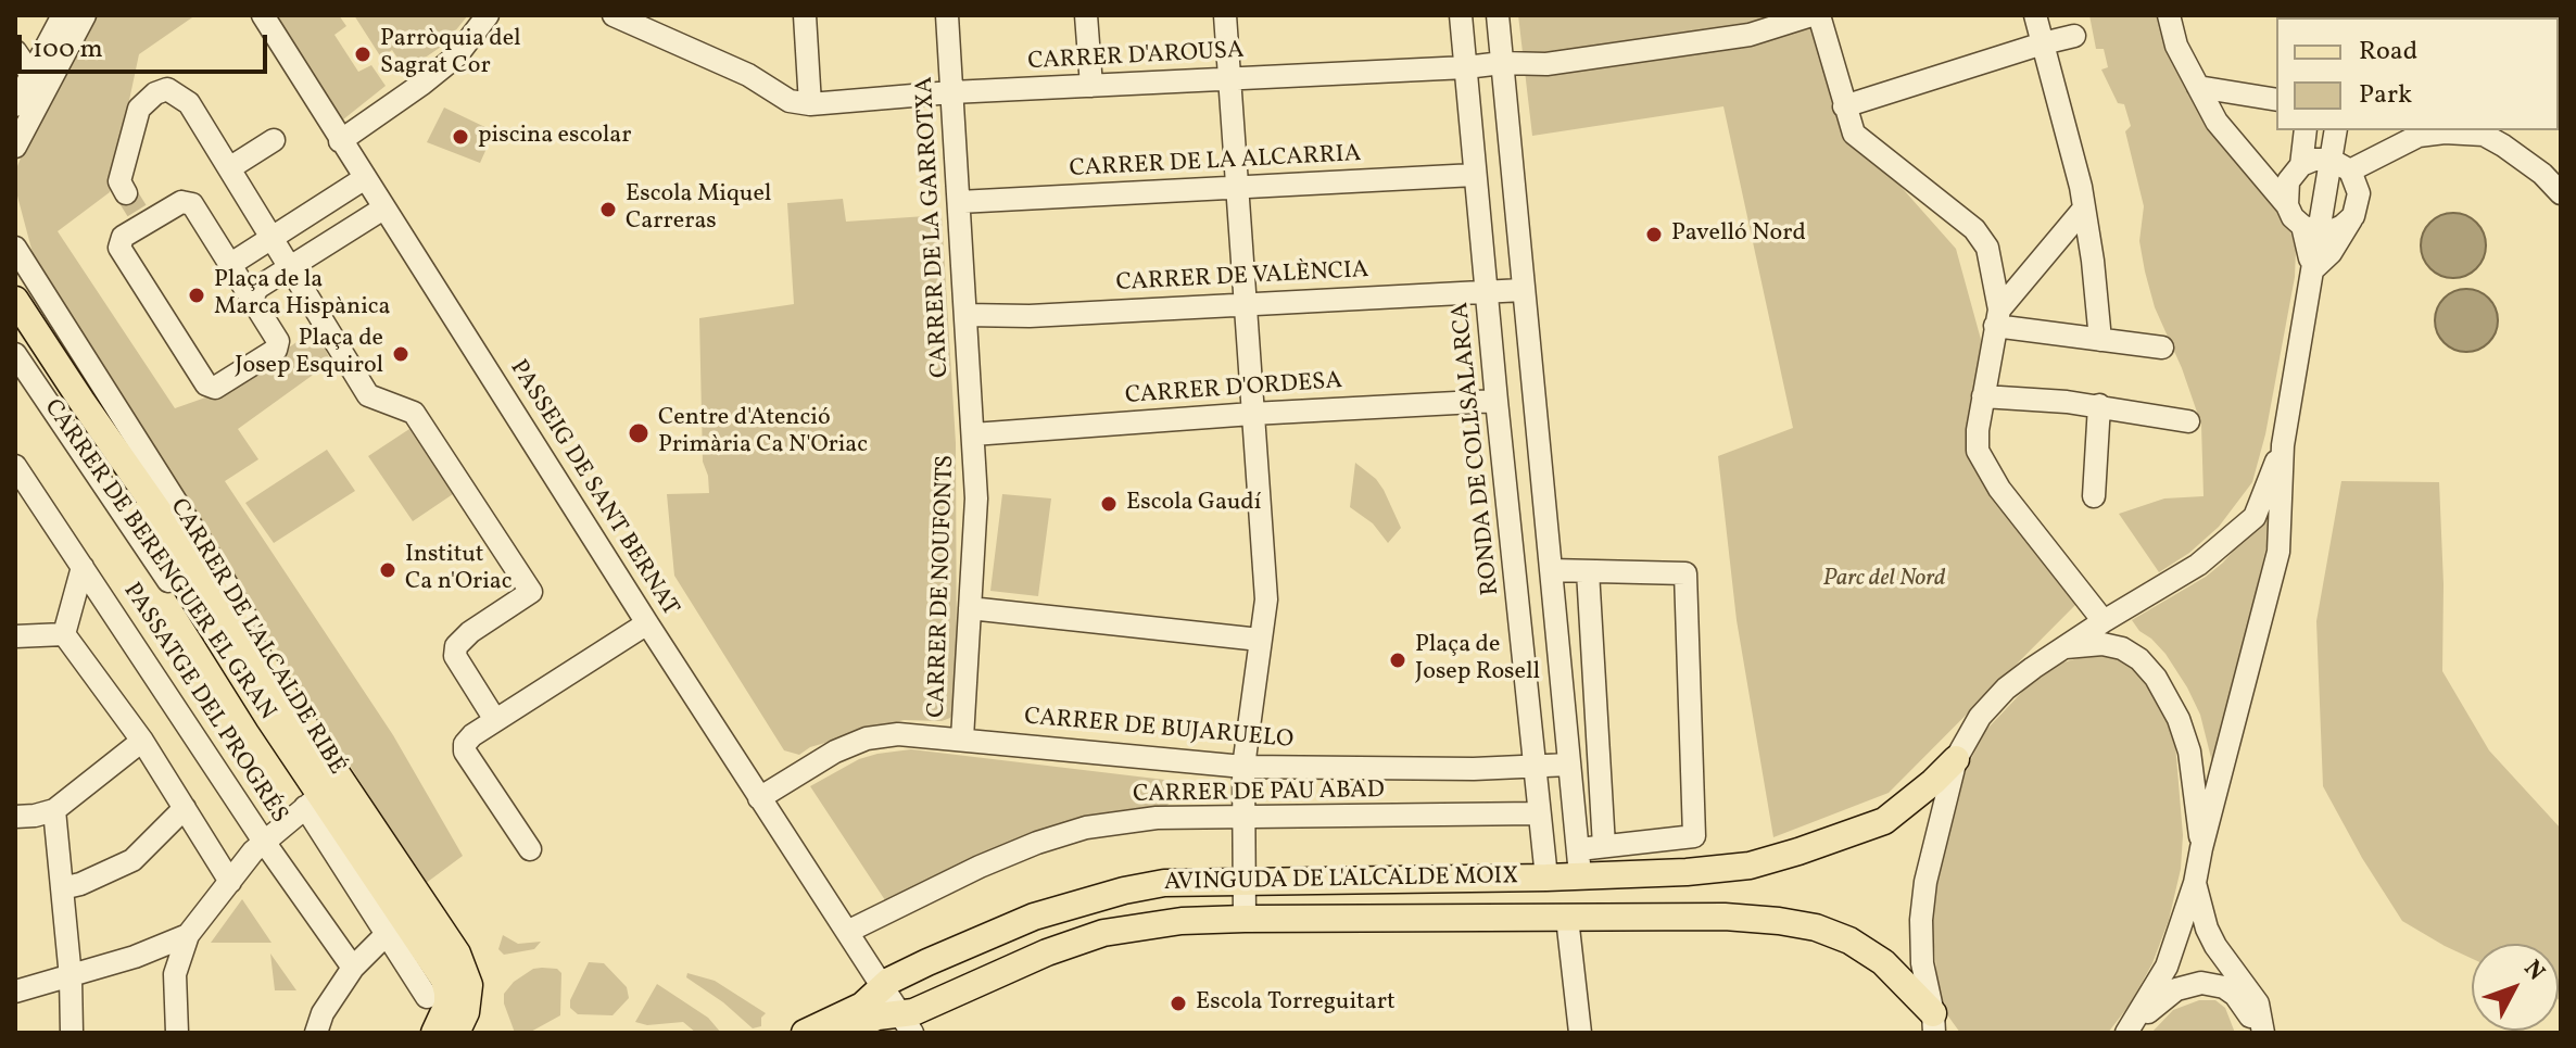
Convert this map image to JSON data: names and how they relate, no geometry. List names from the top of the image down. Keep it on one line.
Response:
{"streets":{"main road":["CARRER DE BERENGUER EL GRAN","CARRER DE L'ALCALDE RIBÉ","AVINGUDA DE L'ALCALDE MOIX"],"street":["CARRER D'AROUSA","CARRER DE LA ALCARRIA","CARRER DE LA GARROTXA","CARRER DE VALÈNCIA","CARRER D'ORDESA","RONDA DE COLLSALARCA","PASSEIG DE SANT BERNAT","CARRER DE NOUFONTS","PASSATGE DEL PROGRÉS","CARRER DE BUJARUELO","CARRER DE PAU ABAD"]},"crossings":[["CARRER D'AROUSA","CARRER DE LA GARROTXA"],["CARRER D'AROUSA","RONDA DE COLLSALARCA"],["CARRER DE LA ALCARRIA","CARRER DE LA GARROTXA"],["CARRER DE LA ALCARRIA","RONDA DE COLLSALARCA"],["CARRER DE LA GARROTXA","CARRER DE VALÈNCIA"],["CARRER DE LA GARROTXA","CARRER D'ORDESA"],["CARRER DE LA GARROTXA","CARRER DE NOUFONTS"],["CARRER DE VALÈNCIA","RONDA DE COLLSALARCA"],["CARRER D'ORDESA","RONDA DE COLLSALARCA"],["CARRER D'ORDESA","CARRER DE NOUFONTS"],["RONDA DE COLLSALARCA","CARRER DE BUJARUELO"],["RONDA DE COLLSALARCA","CARRER DE PAU ABAD"],["RONDA DE COLLSALARCA","AVINGUDA DE L'ALCALDE MOIX"],["PASSEIG DE SANT BERNAT","CARRER DE BUJARUELO"],["PASSEIG DE SANT BERNAT","CARRER DE PAU ABAD"],["PASSEIG DE SANT BERNAT","AVINGUDA DE L'ALCALDE MOIX"],["CARRER DE BERENGUER EL GRAN","CARRER DE L'ALCALDE RIBÉ"],["CARRER DE NOUFONTS","CARRER DE BUJARUELO"]],"parks":["Parc del Nord"],"places":["Parròquia del Sagrat Cor","piscina escolar","Escola Miquel Carreras","Pavelló Nord","Plaça de la Marca Hispànica","Plaça de Josep Esquirol","Centre d'Atenció Primària Ca N'Oriac","Escola Gaudí","Institut Ca n'Oriac","Plaça de Josep Rosell","Escola Torreguitart"],"legend":["Road","Park"],"scale_bar":"100 m","north":"top right"}
